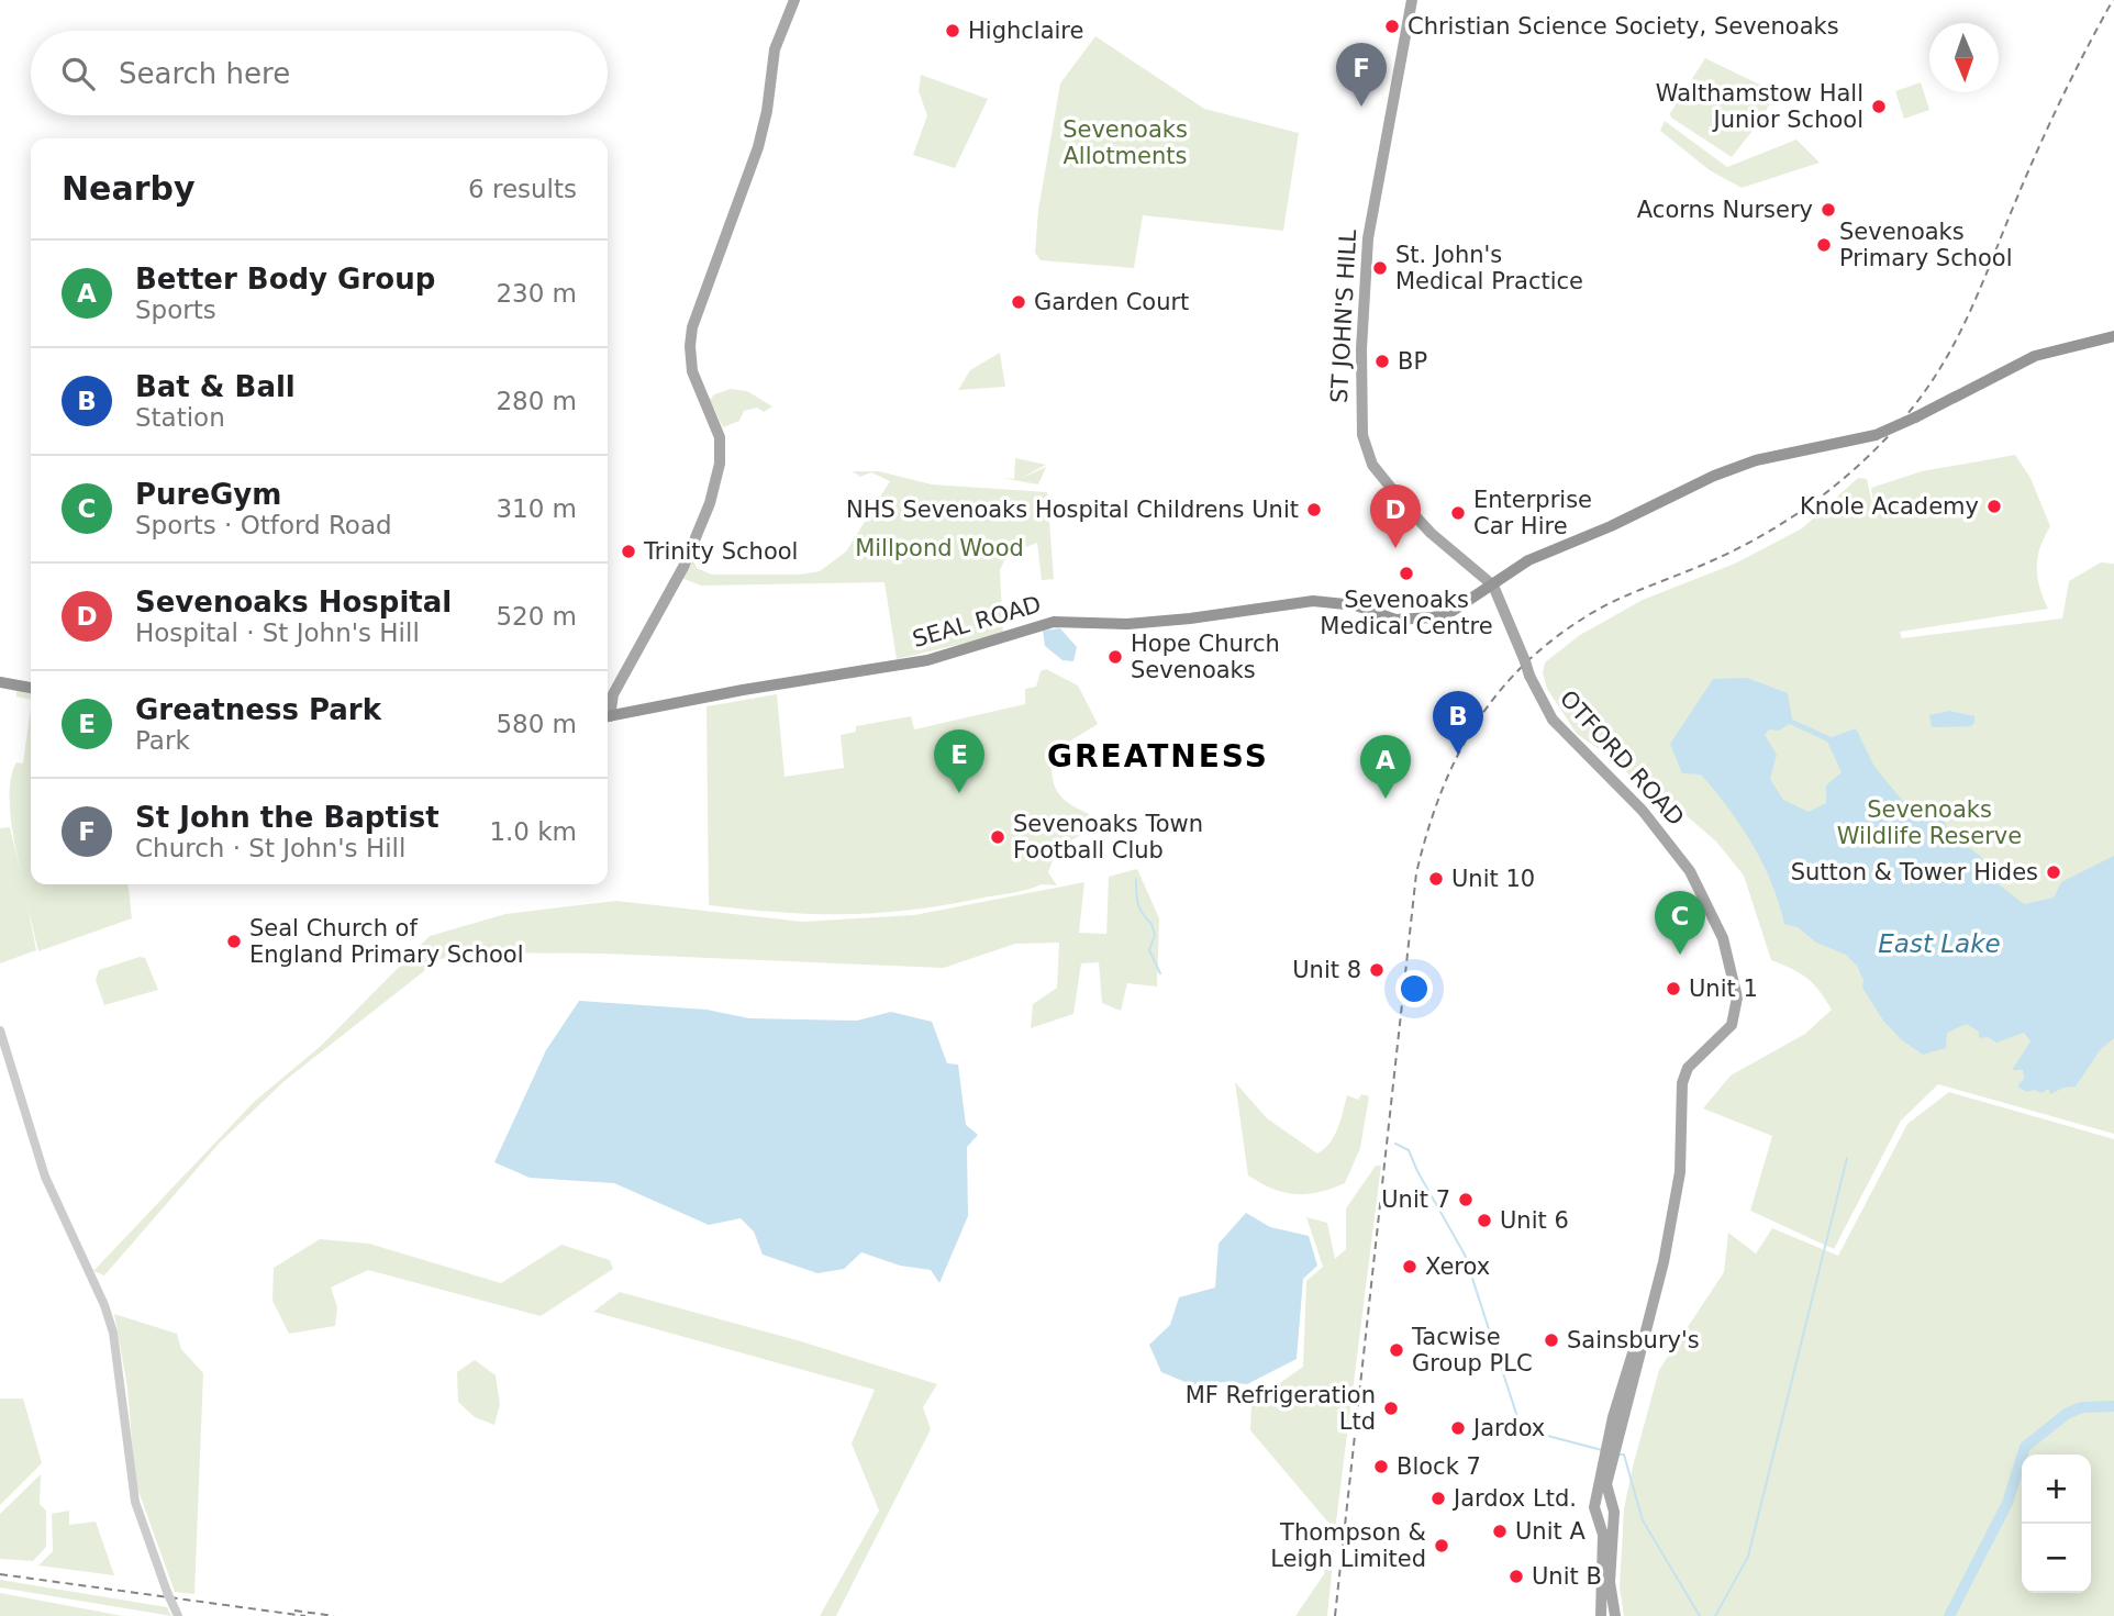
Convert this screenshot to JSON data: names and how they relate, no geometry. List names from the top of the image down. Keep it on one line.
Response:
{"streets":{"highway":["SEAL ROAD"],"main road":["ST JOHN'S HILL","OTFORD ROAD"]},"crossings":[["ST JOHN'S HILL","SEAL ROAD"],["ST JOHN'S HILL","OTFORD ROAD"],["SEAL ROAD","OTFORD ROAD"]],"districts":["GREATNESS"],"water":["East Lake"],"parks":["Sevenoaks Allotments","Millpond Wood","Sevenoaks Wildlife Reserve"],"places":["Christian Science Society, Sevenoaks","Highclaire","Walthamstow Hall Junior School","Acorns Nursery","Sevenoaks Primary School","St. John's Medical Practice","Garden Court","BP","Knole Academy","NHS Sevenoaks Hospital Childrens Unit","Enterprise Car Hire","Trinity School","Sevenoaks Medical Centre","Hope Church Sevenoaks","Sevenoaks Town Football Club","Sutton & Tower Hides","Unit 10","Seal Church of England Primary School","Unit 8","Unit 1","Unit 7","Unit 6","Xerox","Sainsbury's","Tacwise Group PLC","MF Refrigeration Ltd","Jardox","Block 7","Jardox Ltd.","Unit A","Thompson & Leigh Limited","Unit B"],"north":"bottom","page":{"search":"Search here","pins":["F","D","B","E","A","C"],"heading":["Nearby","6 results"],"list":[{"mark":"A","name":"Better Body Group","note":"Sports","value":"230 m"},{"mark":"B","name":"Bat & Ball","note":"Station","value":"280 m"},{"mark":"C","name":"PureGym","note":"Sports · Otford Road","value":"310 m"},{"mark":"D","name":"Sevenoaks Hospital","note":"Hospital · St John's Hill","value":"520 m"},{"mark":"E","name":"Greatness Park","note":"Park","value":"580 m"},{"mark":"F","name":"St John the Baptist","note":"Church · St John's Hill","value":"1.0 km"}],"map_buttons":["+","−"]}}
